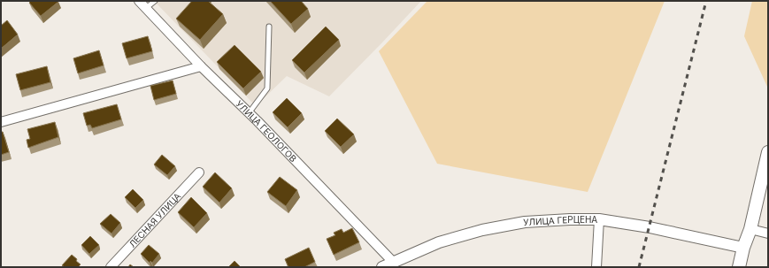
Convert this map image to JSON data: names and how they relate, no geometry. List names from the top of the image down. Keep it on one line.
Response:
{"streets":{"street":["УЛИЦА ГЕОЛОГОВ","ЛЕСНАЯ УЛИЦА","УЛИЦА ГЕРЦЕНА"]},"crossings":[["УЛИЦА ГЕОЛОГОВ","УЛИЦА ГЕРЦЕНА"]]}
